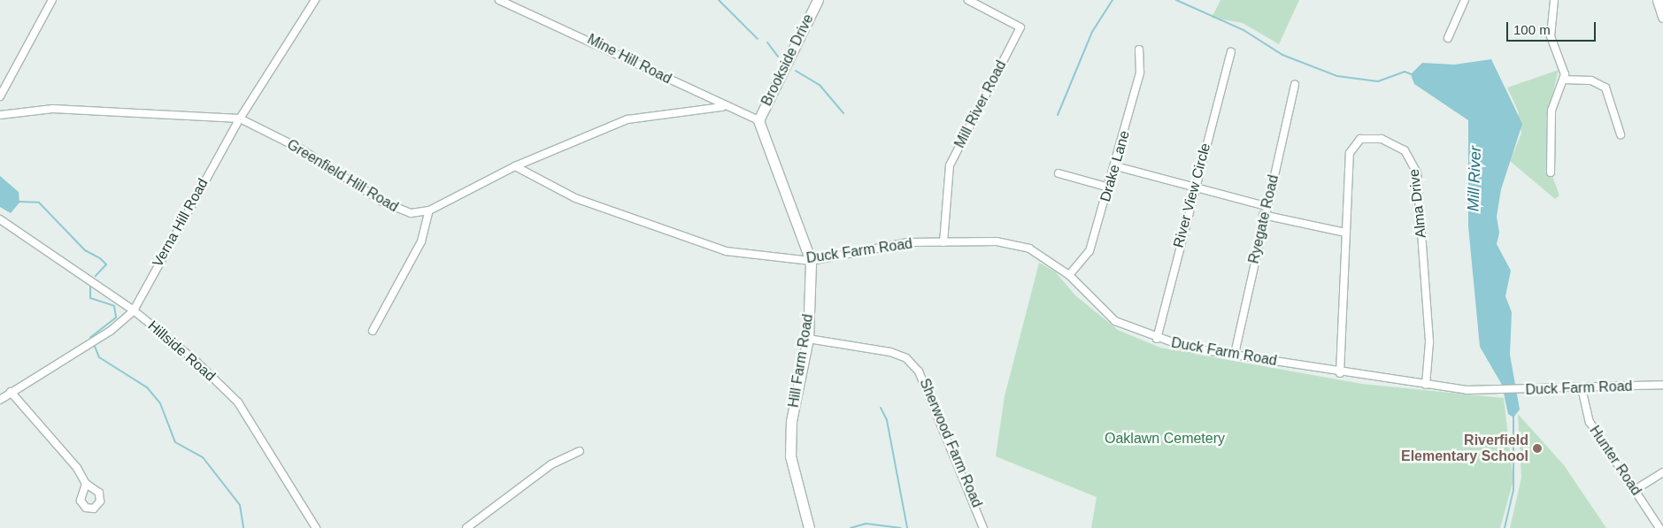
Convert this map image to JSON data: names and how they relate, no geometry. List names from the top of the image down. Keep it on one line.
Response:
{"streets":{"main road":["Brookside Drive","Hill Farm Road"],"street":["Mine Hill Road","Mill River Road","Drake Lane","Greenfield Hill Road","River View Circle","Alma Drive","Ryegate Road","Verna Hill Road","Duck Farm Road","Hillside Road","Sherwood Farm Road","Hunter Road"]},"crossings":[["Mine Hill Road","Brookside Drive"],["Mine Hill Road","Greenfield Hill Road"],["Mine Hill Road","Hill Farm Road"],["Brookside Drive","Hill Farm Road"],["Mill River Road","Duck Farm Road"],["Drake Lane","Duck Farm Road"],["Greenfield Hill Road","Verna Hill Road"],["Greenfield Hill Road","Duck Farm Road"],["River View Circle","Duck Farm Road"],["Alma Drive","Duck Farm Road"],["Ryegate Road","Duck Farm Road"],["Verna Hill Road","Hillside Road"],["Duck Farm Road","Hill Farm Road"],["Duck Farm Road","Hunter Road"],["Hill Farm Road","Sherwood Farm Road"]],"water":["Mill River"],"parks":["Oaklawn Cemetery"],"places":["Riverfield Elementary School"],"scale_bar":"100 m"}
